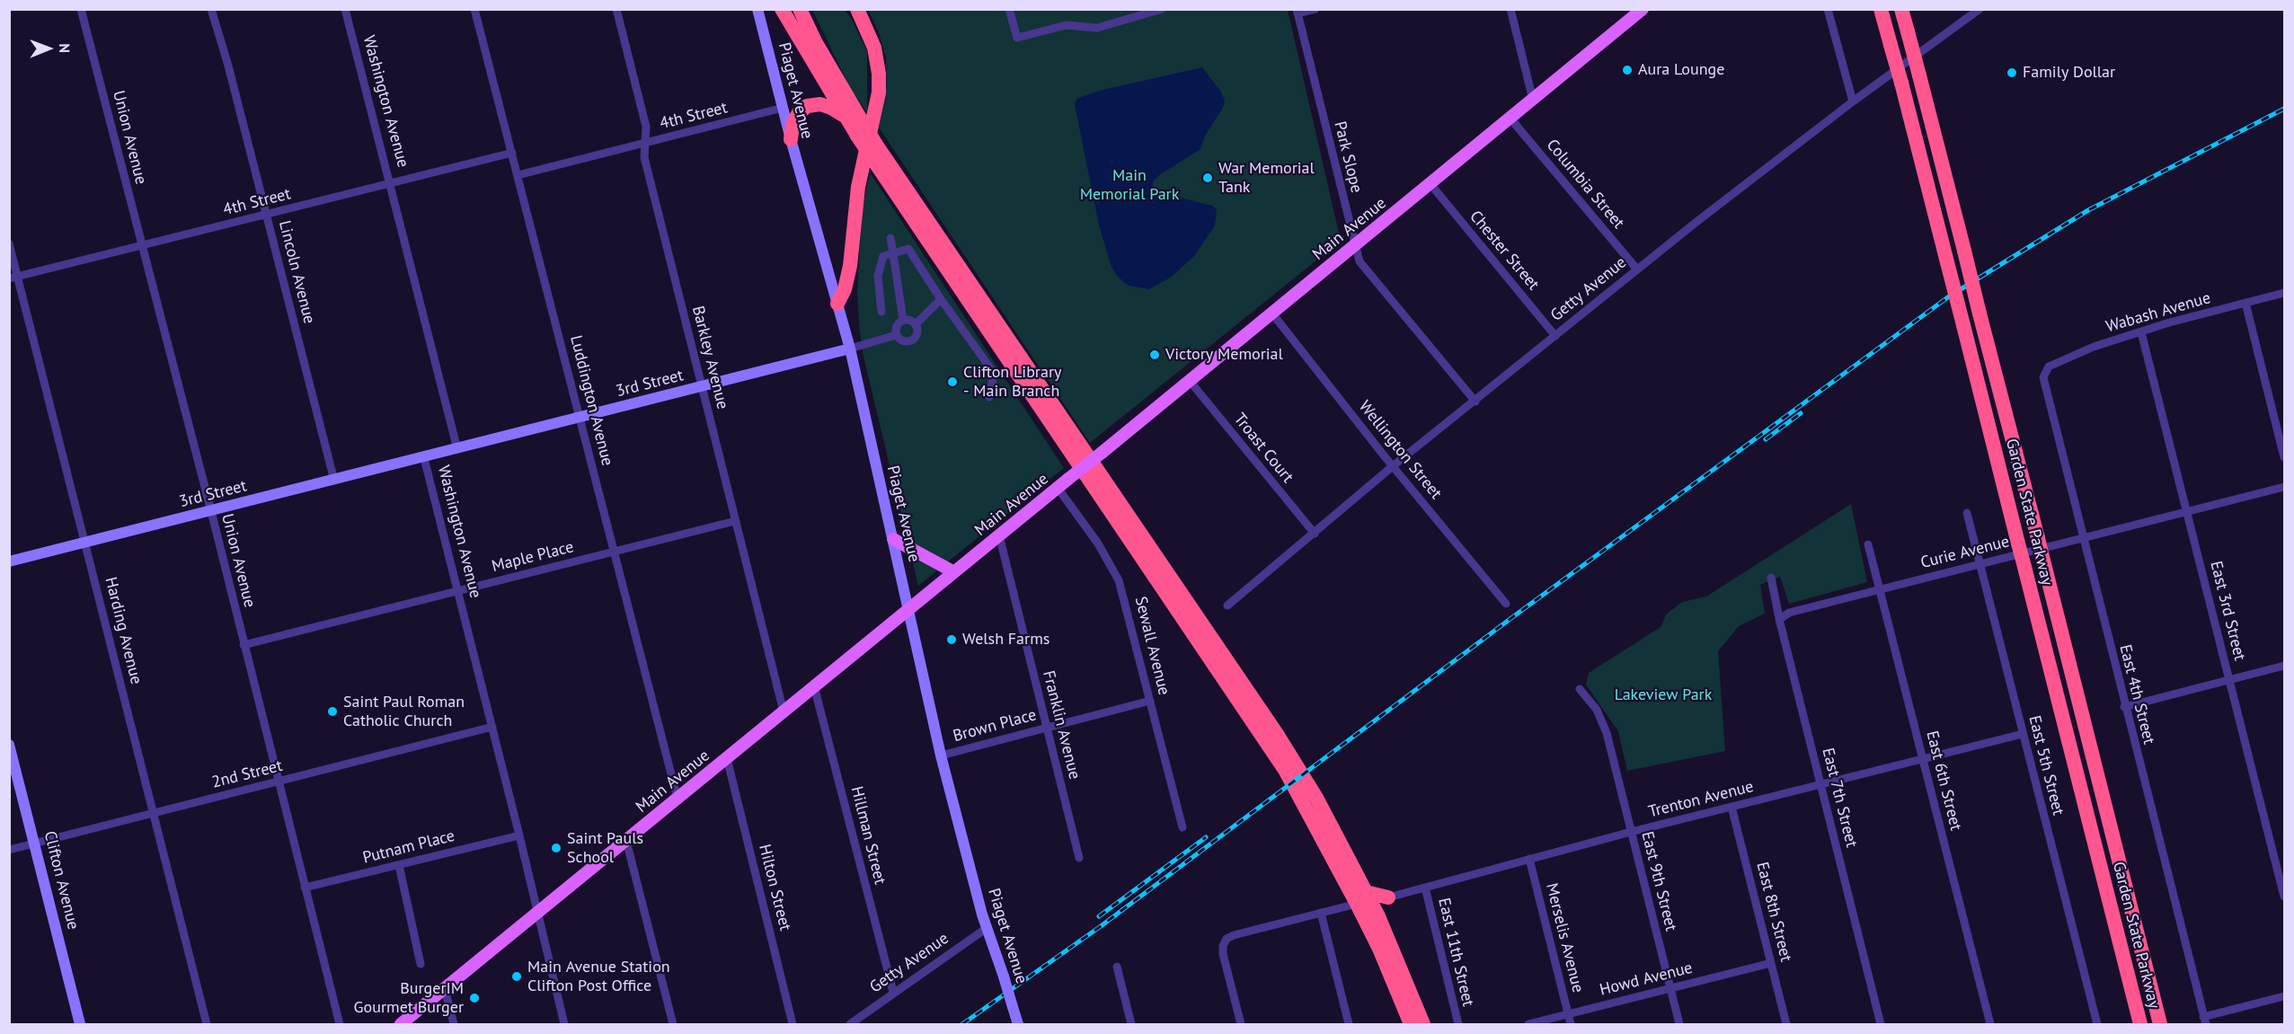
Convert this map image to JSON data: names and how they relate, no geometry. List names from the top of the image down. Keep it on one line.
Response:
{"streets":{"highway":["Garden State Parkway"],"main road":["Main Avenue"],"street":["Piaget Avenue","Washington Avenue","4th Street","Union Avenue","Park Slope","Columbia Street","Chester Street","Lincoln Avenue","Getty Avenue","Wabash Avenue","Barkley Avenue","3rd Street","Luddington Avenue","Troast Court","Wellington Street","Curie Avenue","Maple Place","East 3rd Street","Harding Avenue","Sewall Avenue","East 4th Street","Franklin Avenue","Brown Place","East 5th Street","2nd Street","East 6th Street","East 7th Street","Trenton Avenue","Hillman Street","Putnam Place","Clifton Avenue","East 9th Street","Hilton Street","East 8th Street","Merselis Avenue","East 11th Street","Howd Avenue"]},"crossings":[["Piaget Avenue","4th Street"],["Piaget Avenue","Main Avenue"],["Piaget Avenue","Getty Avenue"],["Piaget Avenue","3rd Street"],["Piaget Avenue","Brown Place"],["Washington Avenue","4th Street"],["Washington Avenue","Main Avenue"],["Washington Avenue","3rd Street"],["Washington Avenue","Maple Place"],["Washington Avenue","2nd Street"],["Washington Avenue","Putnam Place"],["4th Street","Union Avenue"],["4th Street","Lincoln Avenue"],["4th Street","Barkley Avenue"],["4th Street","Luddington Avenue"],["4th Street","Harding Avenue"],["Union Avenue","3rd Street"],["Union Avenue","Maple Place"],["Union Avenue","2nd Street"],["Union Avenue","Putnam Place"],["Park Slope","Main Avenue"],["Park Slope","Getty Avenue"],["Columbia Street","Main Avenue"],["Columbia Street","Getty Avenue"],["Main Avenue","Chester Street"],["Main Avenue","Barkley Avenue"],["Main Avenue","Luddington Avenue"],["Main Avenue","Troast Court"],["Main Avenue","Wellington Street"],["Main Avenue","Sewall Avenue"],["Main Avenue","Franklin Avenue"],["Main Avenue","Hillman Street"],["Main Avenue","Hilton Street"],["Chester Street","Getty Avenue"],["Lincoln Avenue","3rd Street"],["Getty Avenue","Troast Court"],["Getty Avenue","Wellington Street"],["Getty Avenue","Hillman Street"],["Wabash Avenue","East 3rd Street"],["Wabash Avenue","East 4th Street"],["Barkley Avenue","3rd Street"],["Barkley Avenue","Maple Place"],["3rd Street","Luddington Avenue"],["3rd Street","Harding Avenue"],["Luddington Avenue","Maple Place"],["Curie Avenue","East 3rd Street"],["Curie Avenue","East 4th Street"],["Curie Avenue","East 5th Street"],["Curie Avenue","East 6th Street"],["Curie Avenue","East 7th Street"],["Harding Avenue","2nd Street"],["Sewall Avenue","Brown Place"],["Franklin Avenue","Brown Place"],["East 5th Street","Trenton Avenue"],["2nd Street","Clifton Avenue"],["East 6th Street","Trenton Avenue"],["East 7th Street","Trenton Avenue"],["Trenton Avenue","East 9th Street"],["Trenton Avenue","East 8th Street"],["Trenton Avenue","Merselis Avenue"],["Trenton Avenue","East 11th Street"],["East 9th Street","Howd Avenue"],["East 8th Street","Howd Avenue"],["Merselis Avenue","Howd Avenue"]],"parks":["Main Memorial Park","Lakeview Park"],"places":["Aura Lounge","Family Dollar","War Memorial Tank","Victory Memorial","Clifton Library - Main Branch","Welsh Farms","Saint Paul Roman Catholic Church","Saint Pauls School","Main Avenue Station Clifton Post Office","BurgerIM Gourmet Burger"],"north":"right"}
